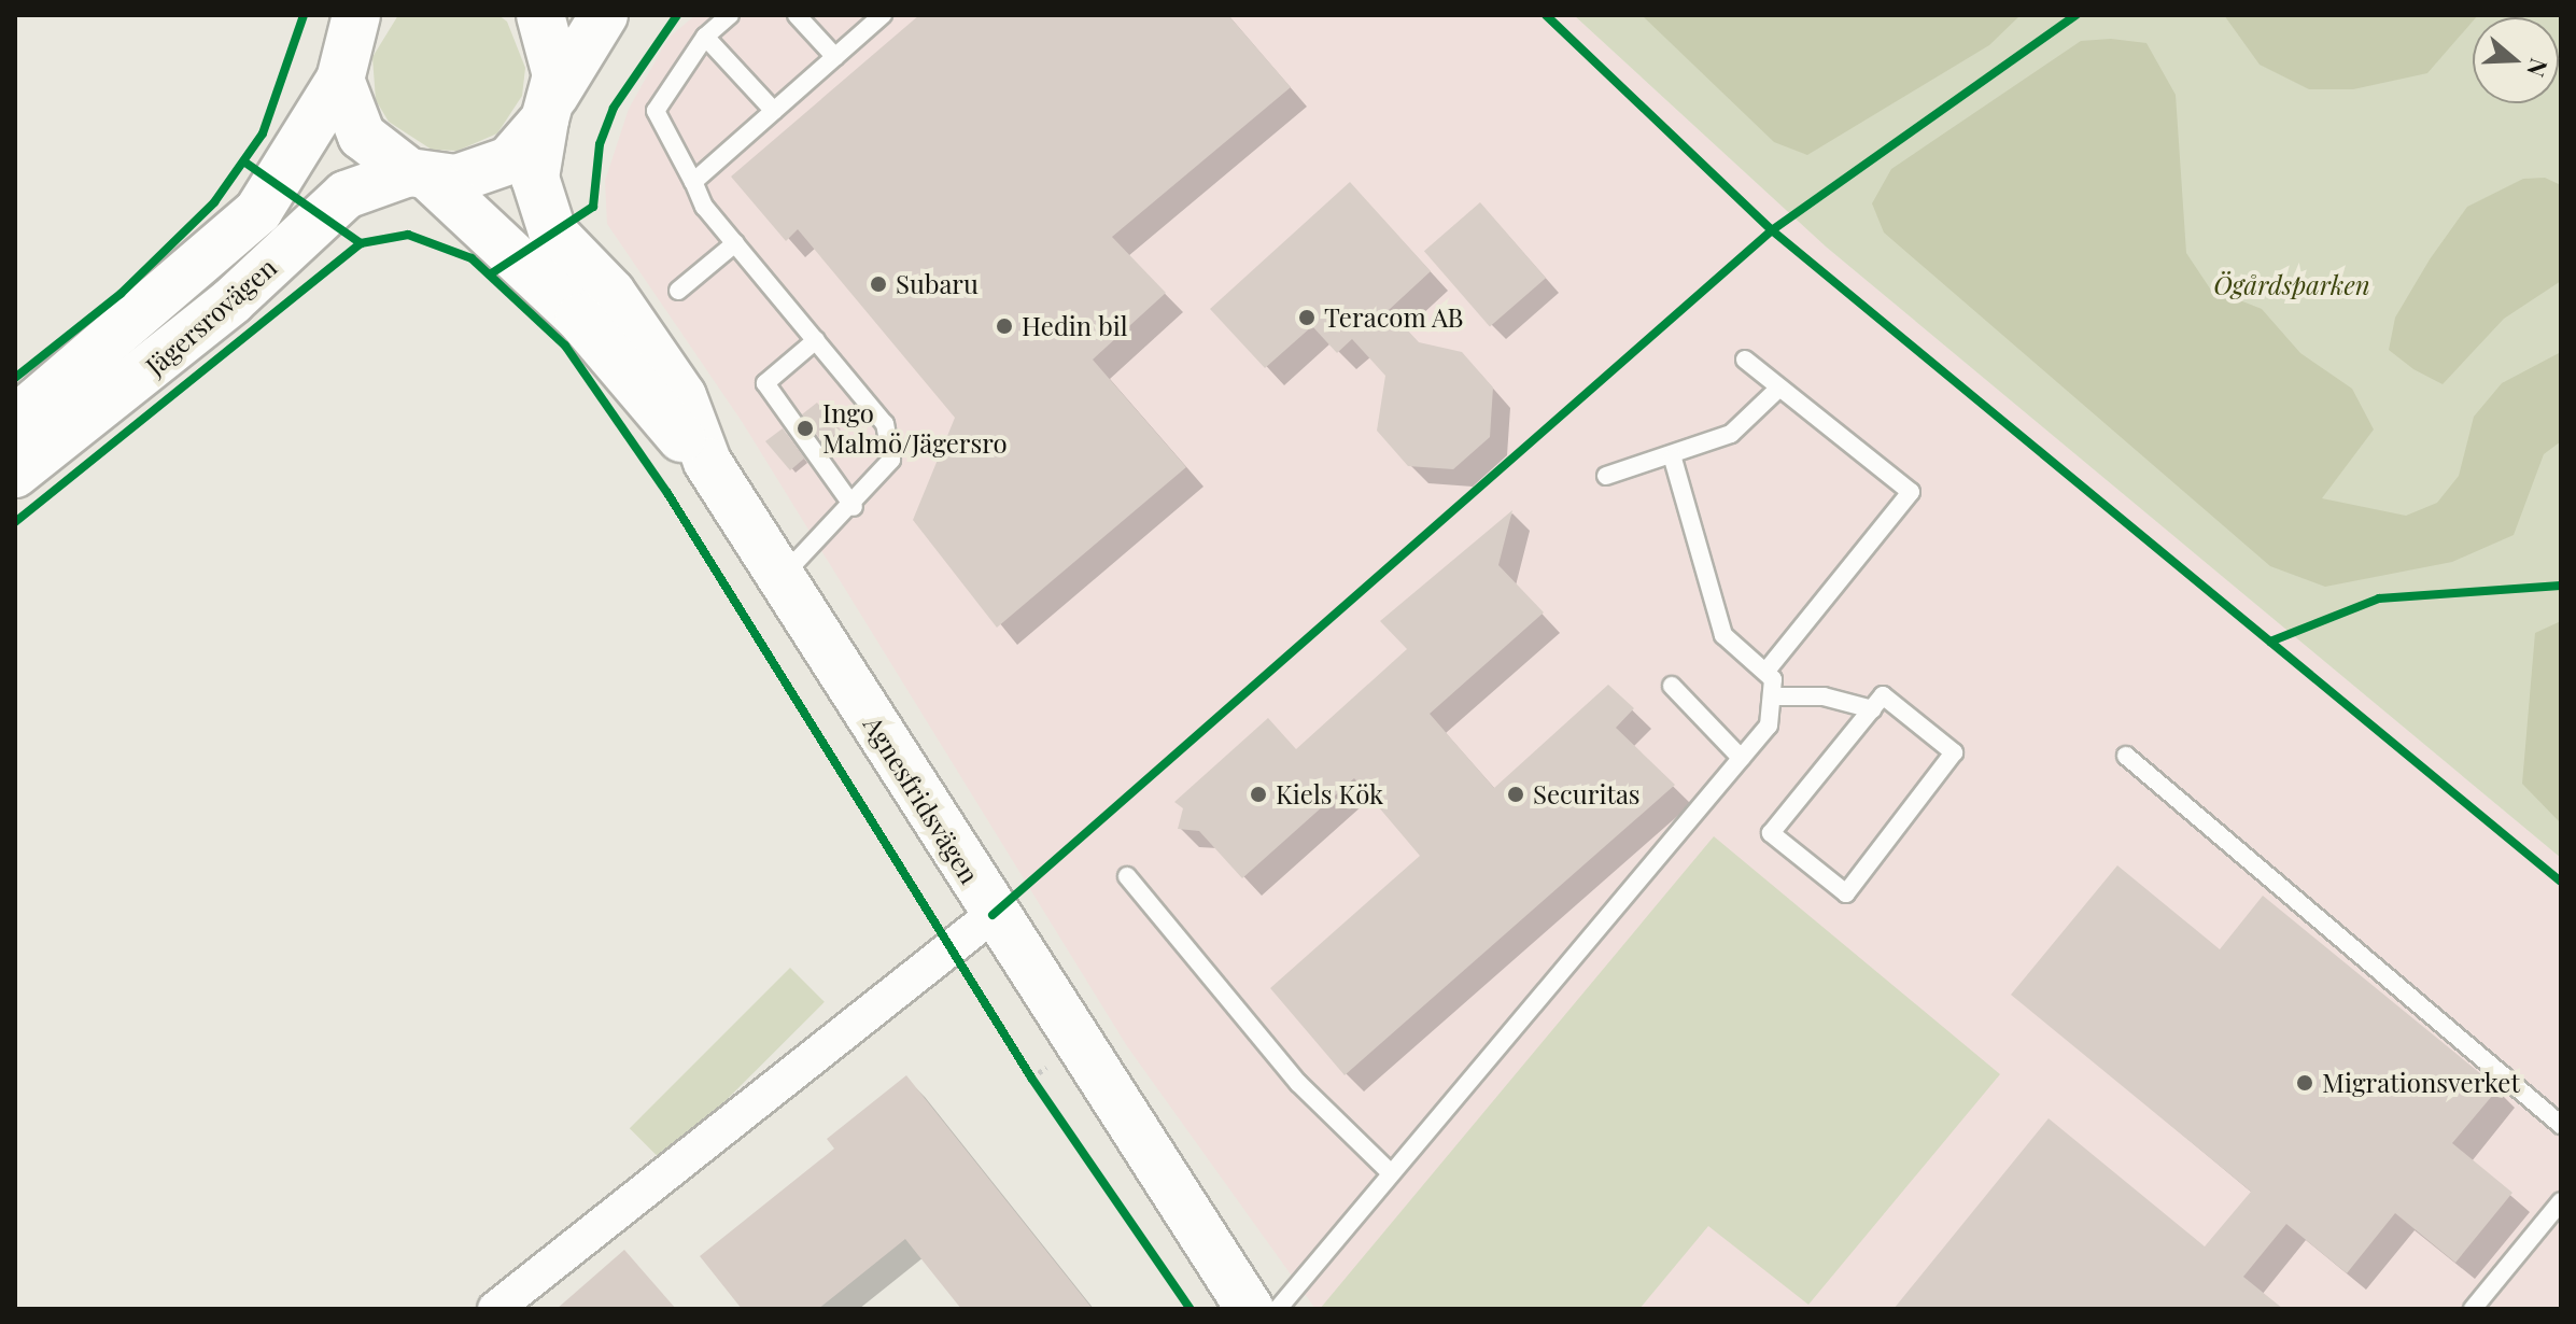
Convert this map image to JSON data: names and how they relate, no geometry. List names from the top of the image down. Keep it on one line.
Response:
{"streets":{"main road":["Jägersrovägen","Agnesfridsvägen"]},"crossings":[["Jägersrovägen","Agnesfridsvägen"]],"parks":["Ögårdsparken"],"places":["Subaru","Teracom AB","Hedin bil","Ingo Malmö/Jägersro","Kiels Kök","Securitas","Migrationsverket"],"north":"right"}
